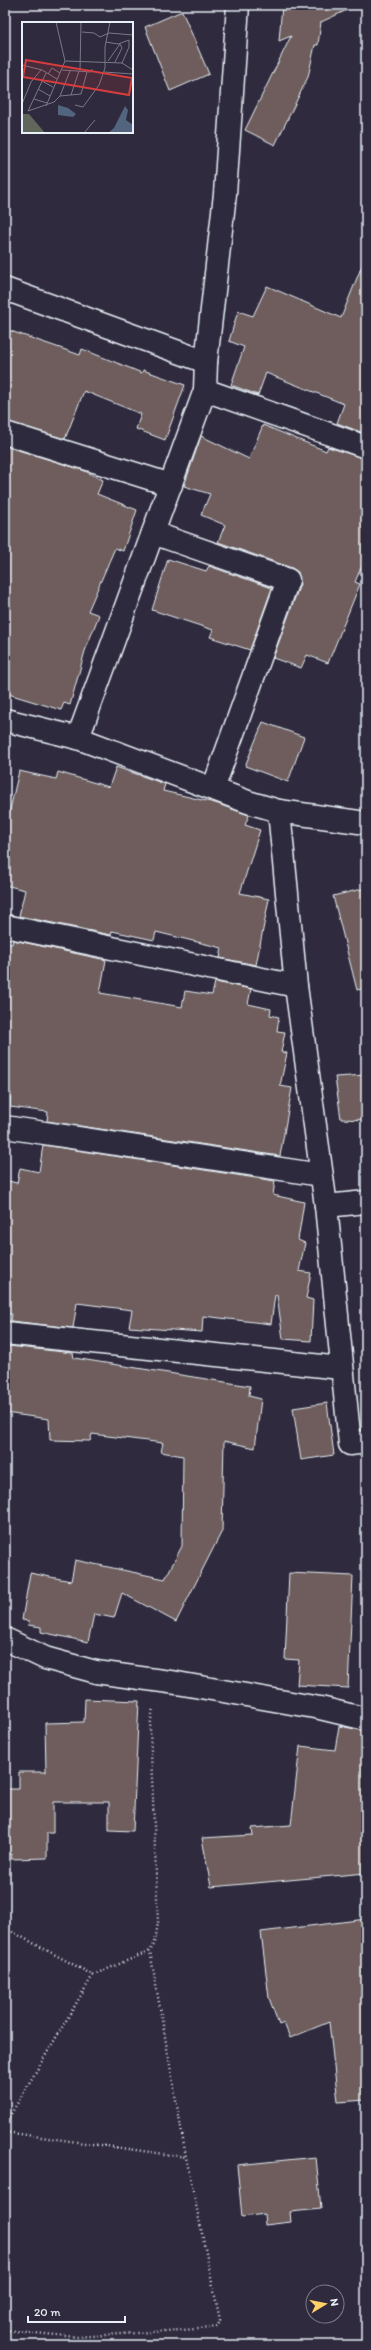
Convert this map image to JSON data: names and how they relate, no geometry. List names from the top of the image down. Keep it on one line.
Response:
{"scale_bar":"20 m","north":"right"}
